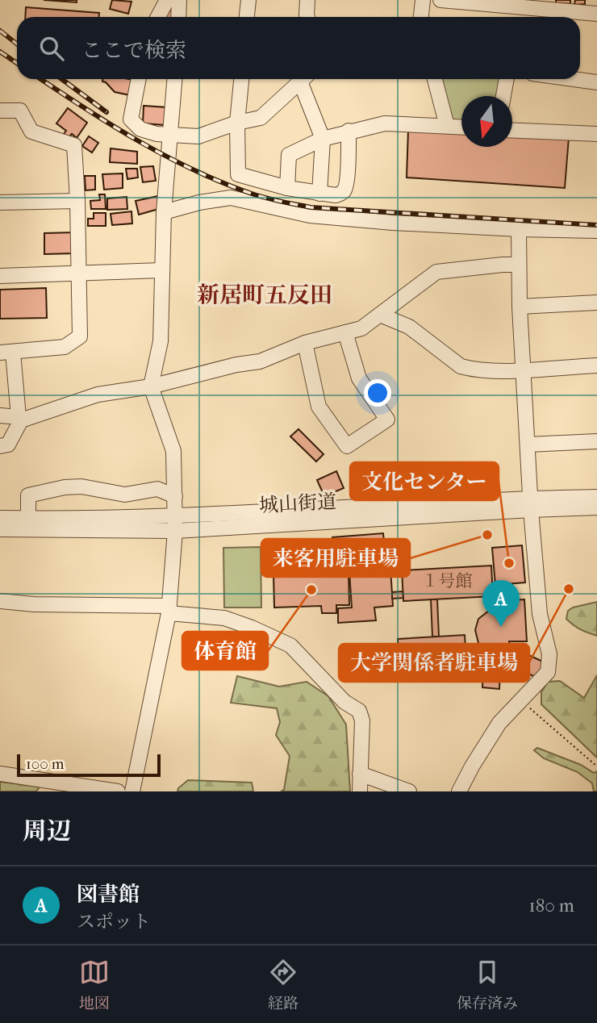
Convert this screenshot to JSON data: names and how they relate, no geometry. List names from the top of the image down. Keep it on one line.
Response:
{"streets":{"street":["城山街道"]},"districts":["新居町五反田"],"places":["来客用駐車場","文化センター","大学関係者駐車場","体育館"],"house_numbers":["１号館"],"scale_bar":"100 m","north":"bottom","page":{"search":"ここで検索","pins":"A","scale":"100 m","heading":"周辺","list":[{"mark":"A","name":"図書館","note":"スポット","value":"180 m"}],"nav":["地図","経路","保存済み"]}}
